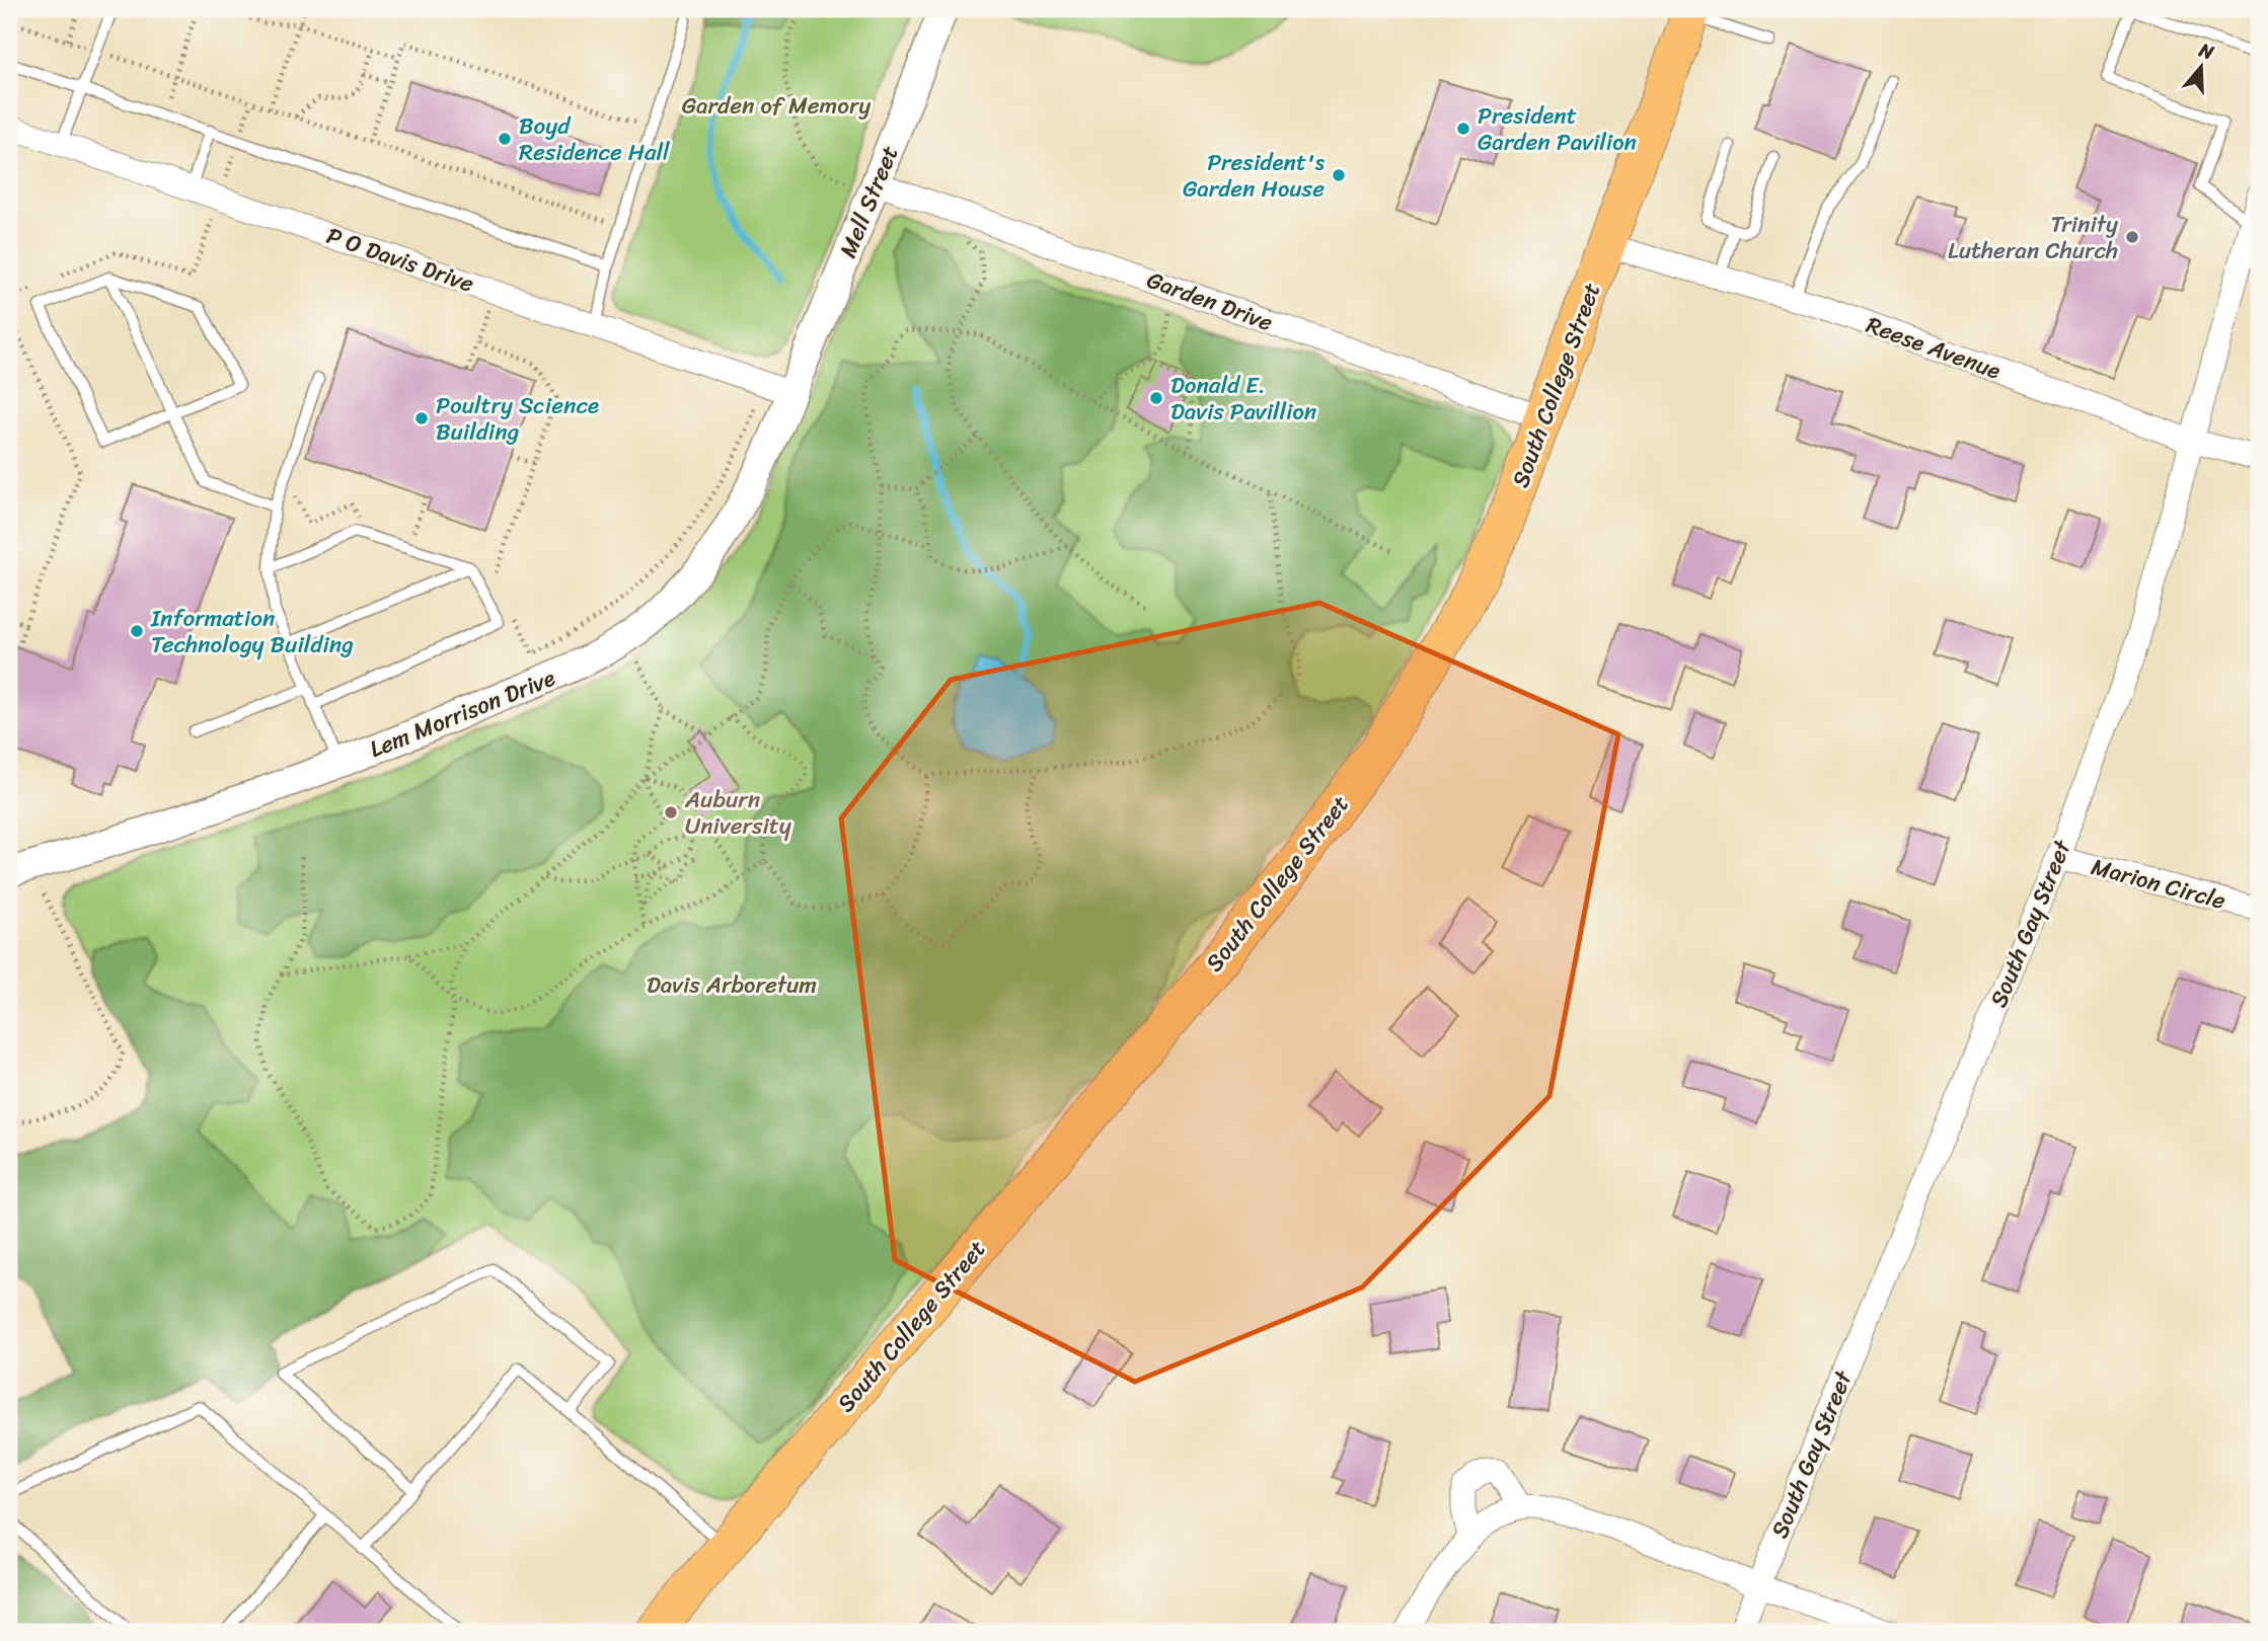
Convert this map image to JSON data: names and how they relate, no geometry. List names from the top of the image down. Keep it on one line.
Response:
{"streets":{"main road":["South College Street"],"street":["Mell Street","P O Davis Drive","Garden Drive","Reese Avenue","Lem Morrison Drive","Marion Circle","South Gay Street"]},"crossings":[["Mell Street","P O Davis Drive"],["Mell Street","Garden Drive"],["Mell Street","Lem Morrison Drive"],["P O Davis Drive","Lem Morrison Drive"],["Garden Drive","South College Street"],["Reese Avenue","South College Street"],["Reese Avenue","South Gay Street"],["Marion Circle","South Gay Street"]],"parks":["Garden of Memory","Davis Arboretum"],"places":["President Garden Pavilion","Boyd Residence Hall","President's Garden House","Trinity Lutheran Church","Donald E. Davis Pavillion","Poultry Science Building","Information Technology Building","Auburn University"],"north":"top"}
